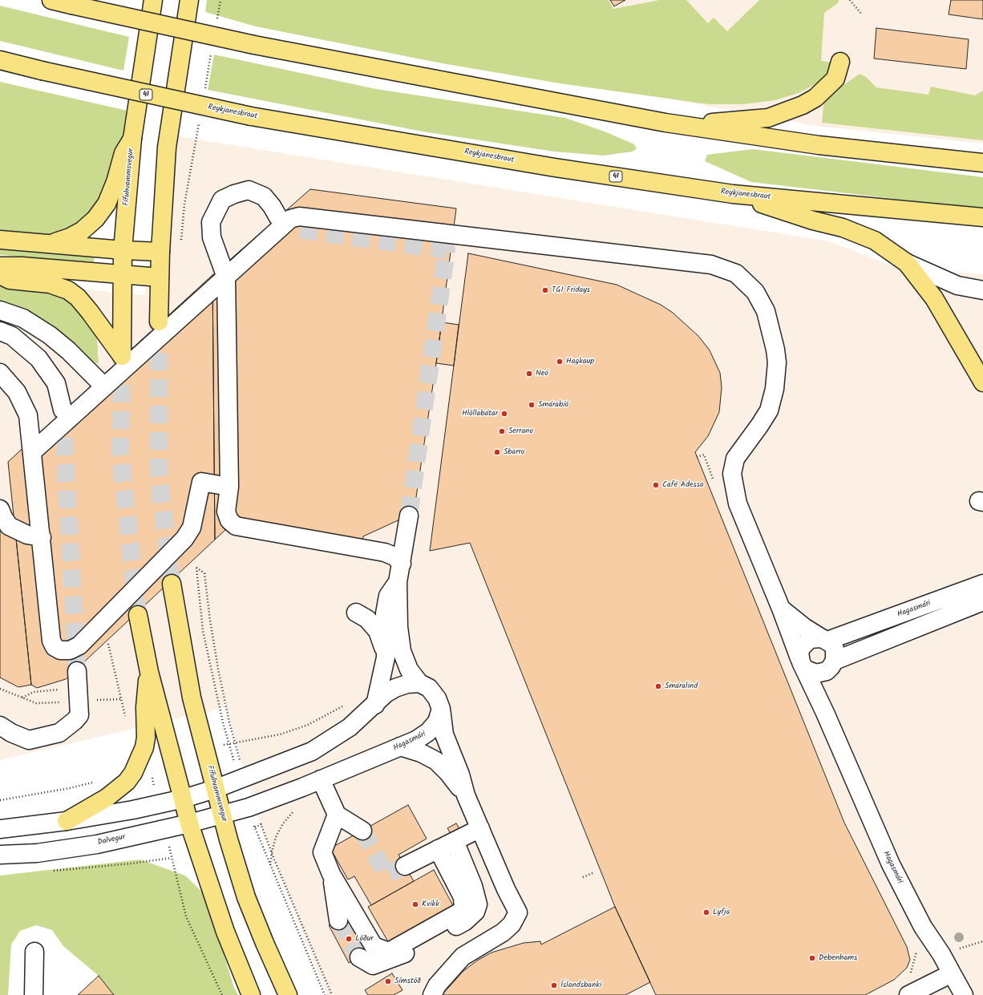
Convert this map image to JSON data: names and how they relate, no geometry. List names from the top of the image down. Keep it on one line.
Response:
{"streets":{"main road":["41","Reykjanesbraut","Fífuhvammsvegur"],"street":["Hagasmári","Dalvegur"]},"crossings":[["Fífuhvammsvegur","Hagasmári"],["Fífuhvammsvegur","Dalvegur"],["Hagasmári","Dalvegur"]],"places":["TGI Fridays","Hagkaup","Neó","Smárabíó","Hlöllabátar","Serrano","Sbarro","Café Adesso","Smáralind","Kvikk","Lyfja","Löður","Debenhams","Símstöð","Íslandsbanki"]}
